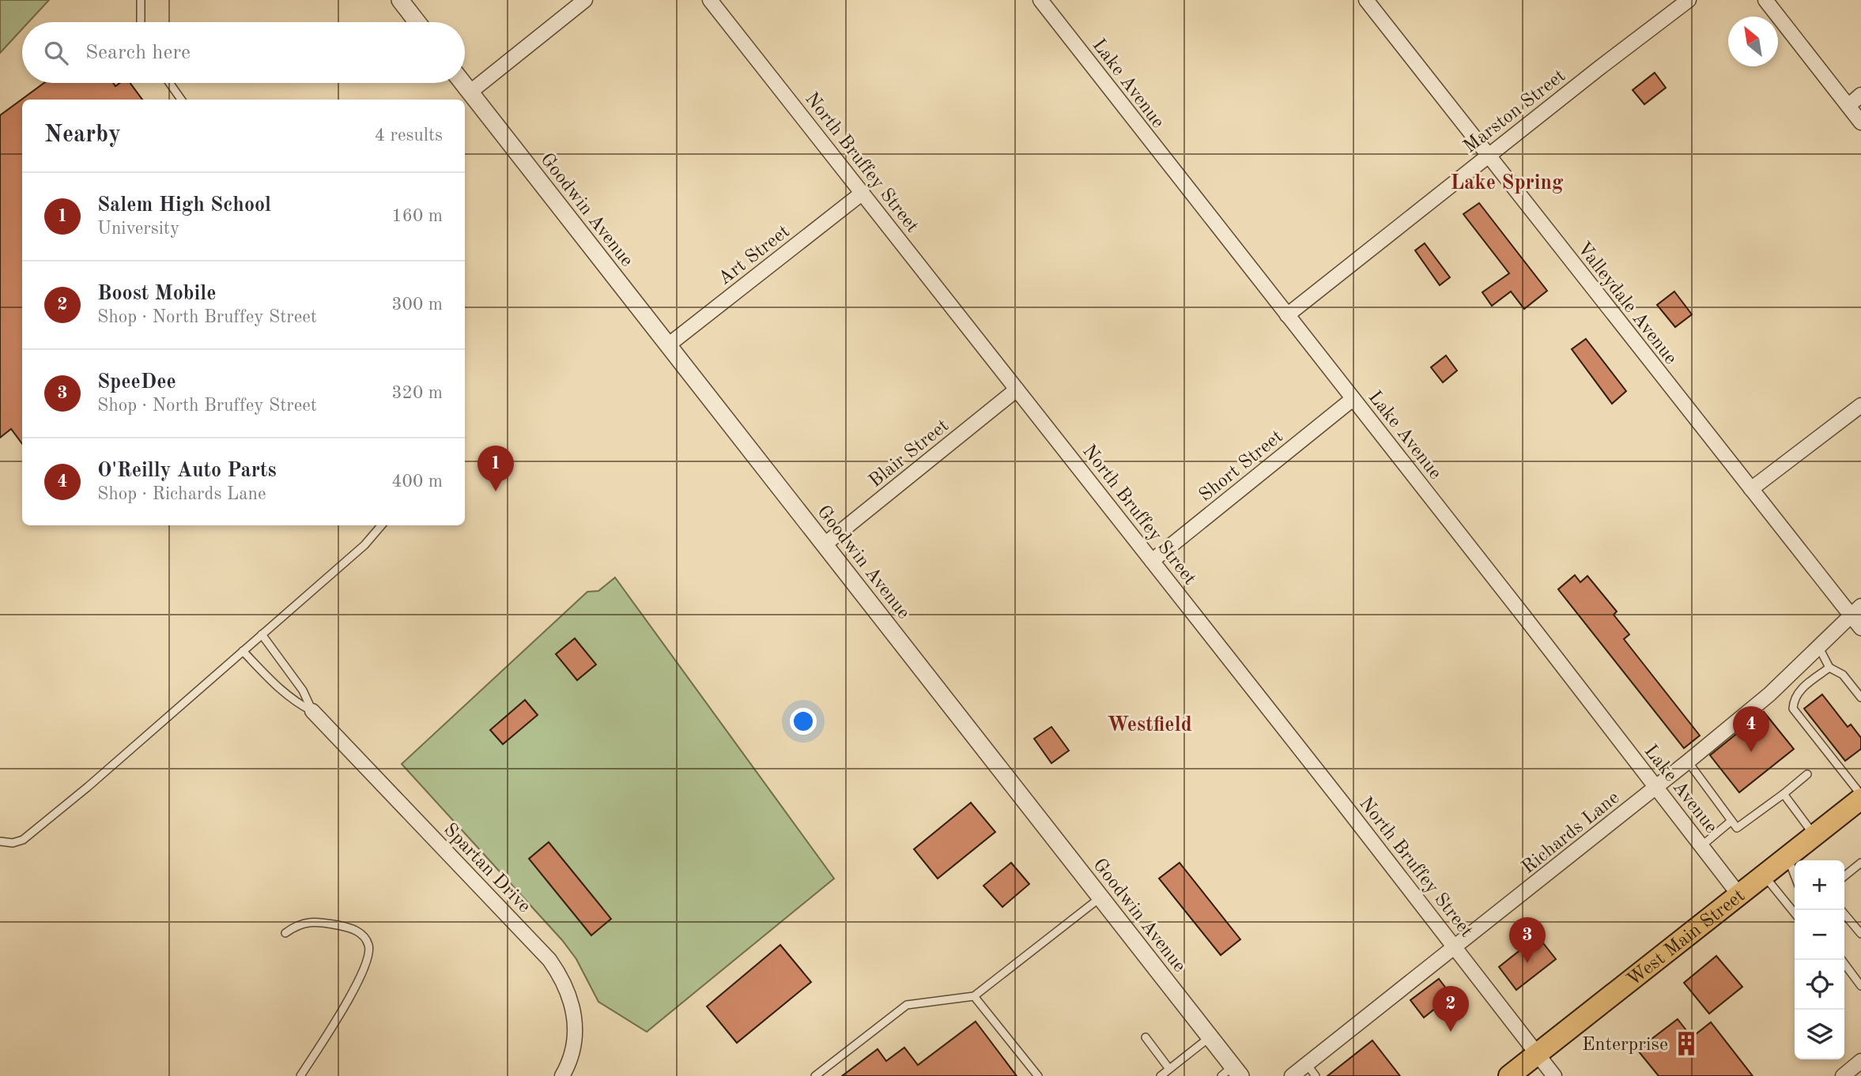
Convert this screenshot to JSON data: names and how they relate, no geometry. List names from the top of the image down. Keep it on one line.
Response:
{"streets":{"main road":["West Main Street"],"street":["Lake Avenue","Marston Street","North Bruffey Street","Goodwin Avenue","Art Street","Valleydale Avenue","Blair Street","Short Street","Richards Lane","Spartan Drive"]},"crossings":[["Lake Avenue","Marston Street"],["Lake Avenue","Short Street"],["Lake Avenue","Richards Lane"],["Lake Avenue","West Main Street"],["Marston Street","Valleydale Avenue"],["North Bruffey Street","Art Street"],["North Bruffey Street","Blair Street"],["North Bruffey Street","Short Street"],["North Bruffey Street","Richards Lane"],["North Bruffey Street","West Main Street"],["Goodwin Avenue","Art Street"],["Goodwin Avenue","Blair Street"],["Valleydale Avenue","Richards Lane"]],"districts":["Lake Spring","Westfield"],"places":{"building":["Enterprise"]},"north":"top left","page":{"search":"Search here","heading":["Nearby","4 results"],"list":[{"mark":"1","name":"Salem High School","note":"University","value":"160 m"},{"mark":"2","name":"Boost Mobile","note":"Shop · North Bruffey Street","value":"300 m"},{"mark":"3","name":"SpeeDee","note":"Shop · North Bruffey Street","value":"320 m"},{"mark":"4","name":"O'Reilly Auto Parts","note":"Shop · Richards Lane","value":"400 m"}],"pins":["1","4","3","2"],"map_buttons":["+","−"]}}
